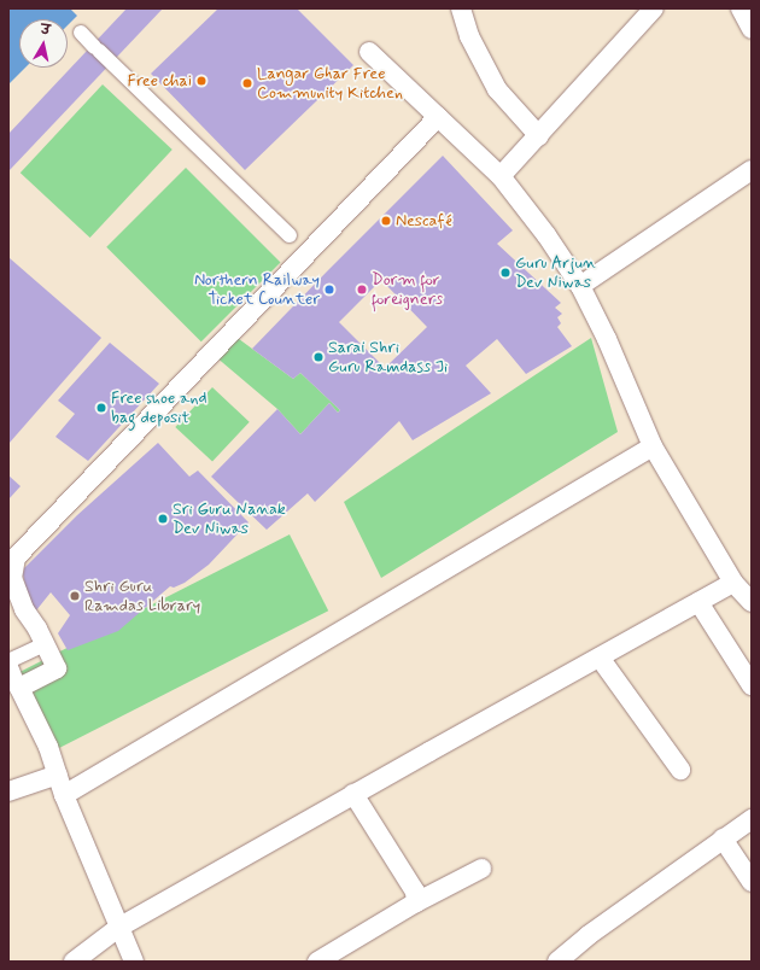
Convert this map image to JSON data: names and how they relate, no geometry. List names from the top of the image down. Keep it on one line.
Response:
{"places":["Free chai","Langar Ghar Free Community Kitchen","Nescafé","Guru Arjun Dev Niwas","Northern Railway Ticket Counter","Dorm for foreigners","Sarai Shri Guru Ramdass Ji","Free shoe and bag deposit","Sri Guru Nanak Dev Niwas","Shri Guru Ramdas Library"],"north":"top"}
